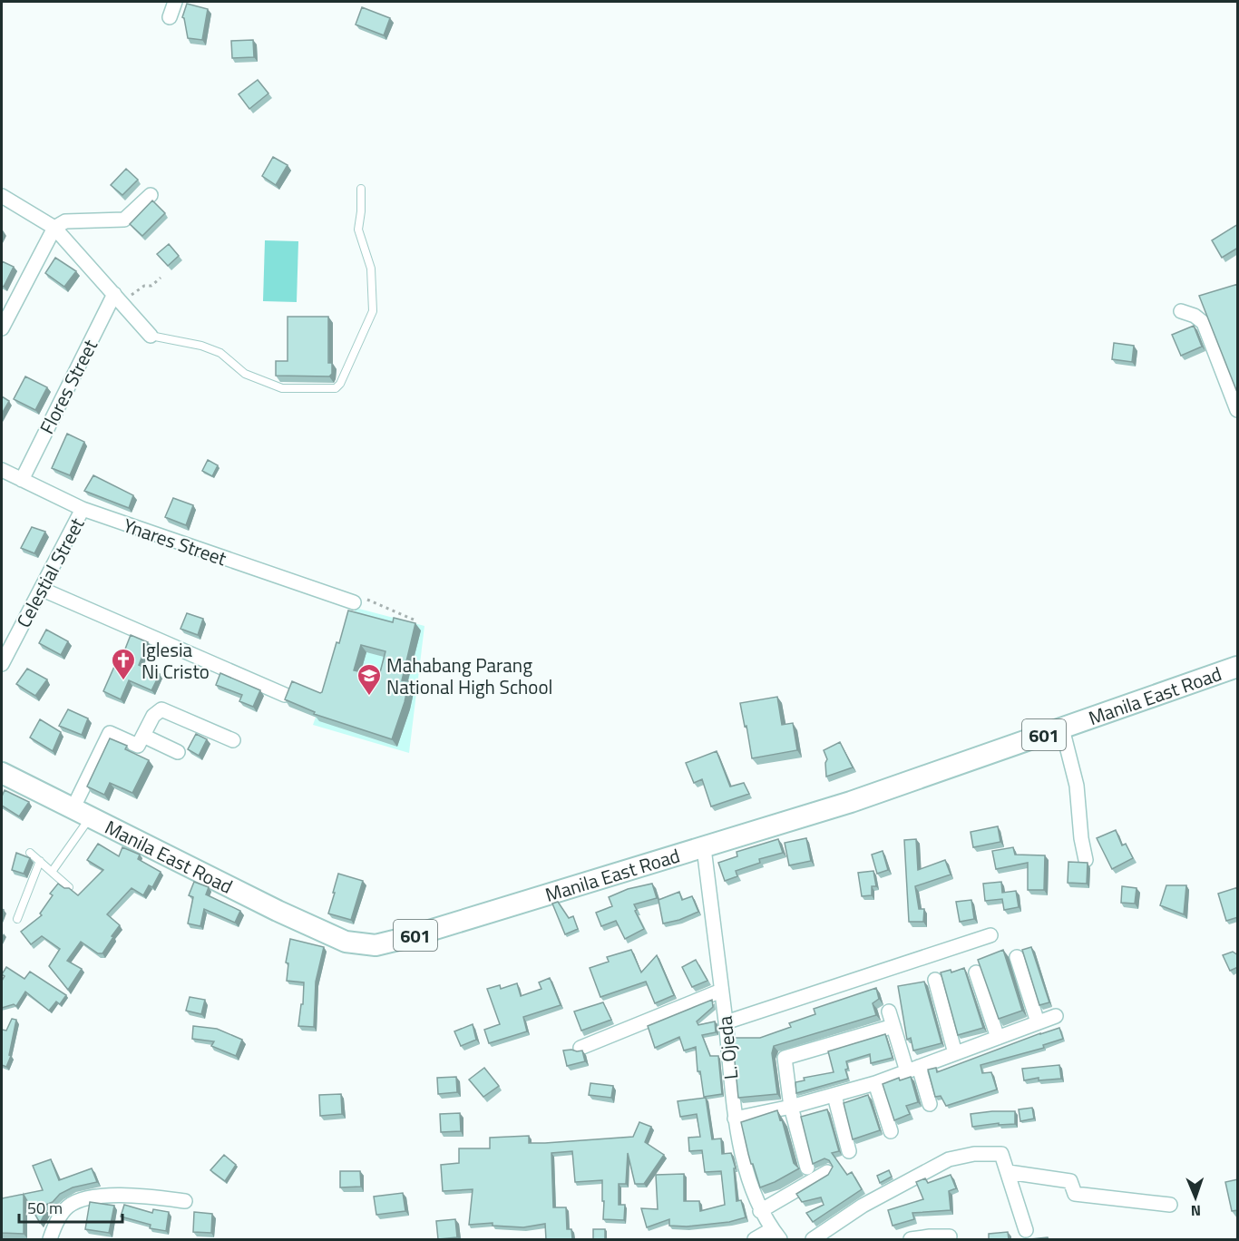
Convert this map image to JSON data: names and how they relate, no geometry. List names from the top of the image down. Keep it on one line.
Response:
{"streets":{"main road":["Manila East Road","601"],"street":["Flores Street","Ynares Street","Celestial Street","L. Ojeda"]},"crossings":[["Flores Street","Ynares Street"],["Ynares Street","Celestial Street"],["Manila East Road","L. Ojeda"]],"places":{"church":["Iglesia Ni Cristo"],"school or university":["Mahabang Parang National High School"]},"scale_bar":"50 m","north":"bottom"}
